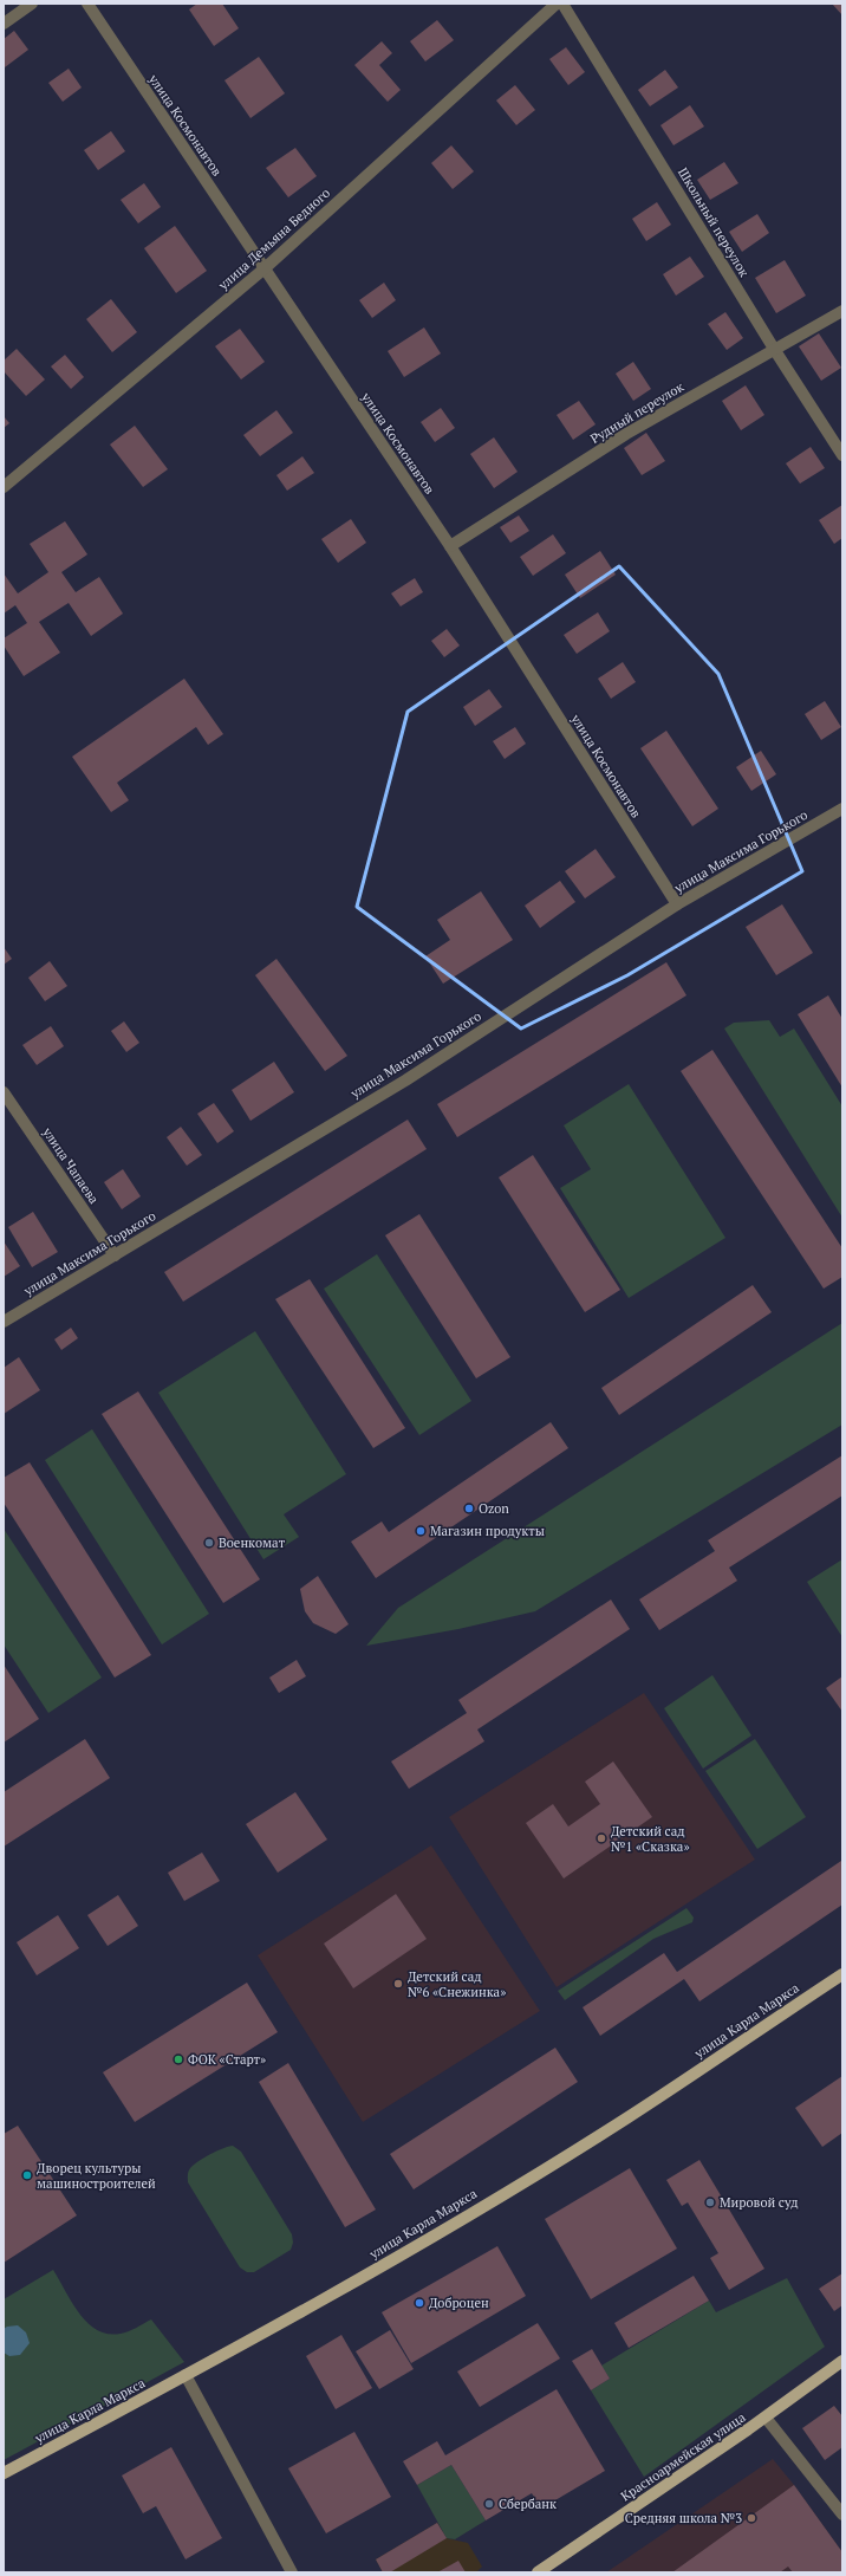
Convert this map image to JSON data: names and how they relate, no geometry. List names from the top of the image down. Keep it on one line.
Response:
{"streets":{"main road":["улица Карла Маркса","Красноармейская улица"],"street":["улица Космонавтов","Школьный переулок","улица Демьяна Бедного","Рудный переулок","улица Максима Горького","улица Чапаева"]},"crossings":[["улица Космонавтов","улица Демьяна Бедного"],["улица Космонавтов","Рудный переулок"],["улица Космонавтов","улица Максима Горького"],["Школьный переулок","Рудный переулок"],["улица Максима Горького","улица Чапаева"]],"places":["Ozon","Магазин продукты","Военкомат","Детский сад №1 «Сказка»","Детский сад №6 «Снежинка»","ФОК «Старт»","Дворец культуры машиностроителей","Мировой суд","Доброцен","Сбербанк","Средняя школа №3"]}
